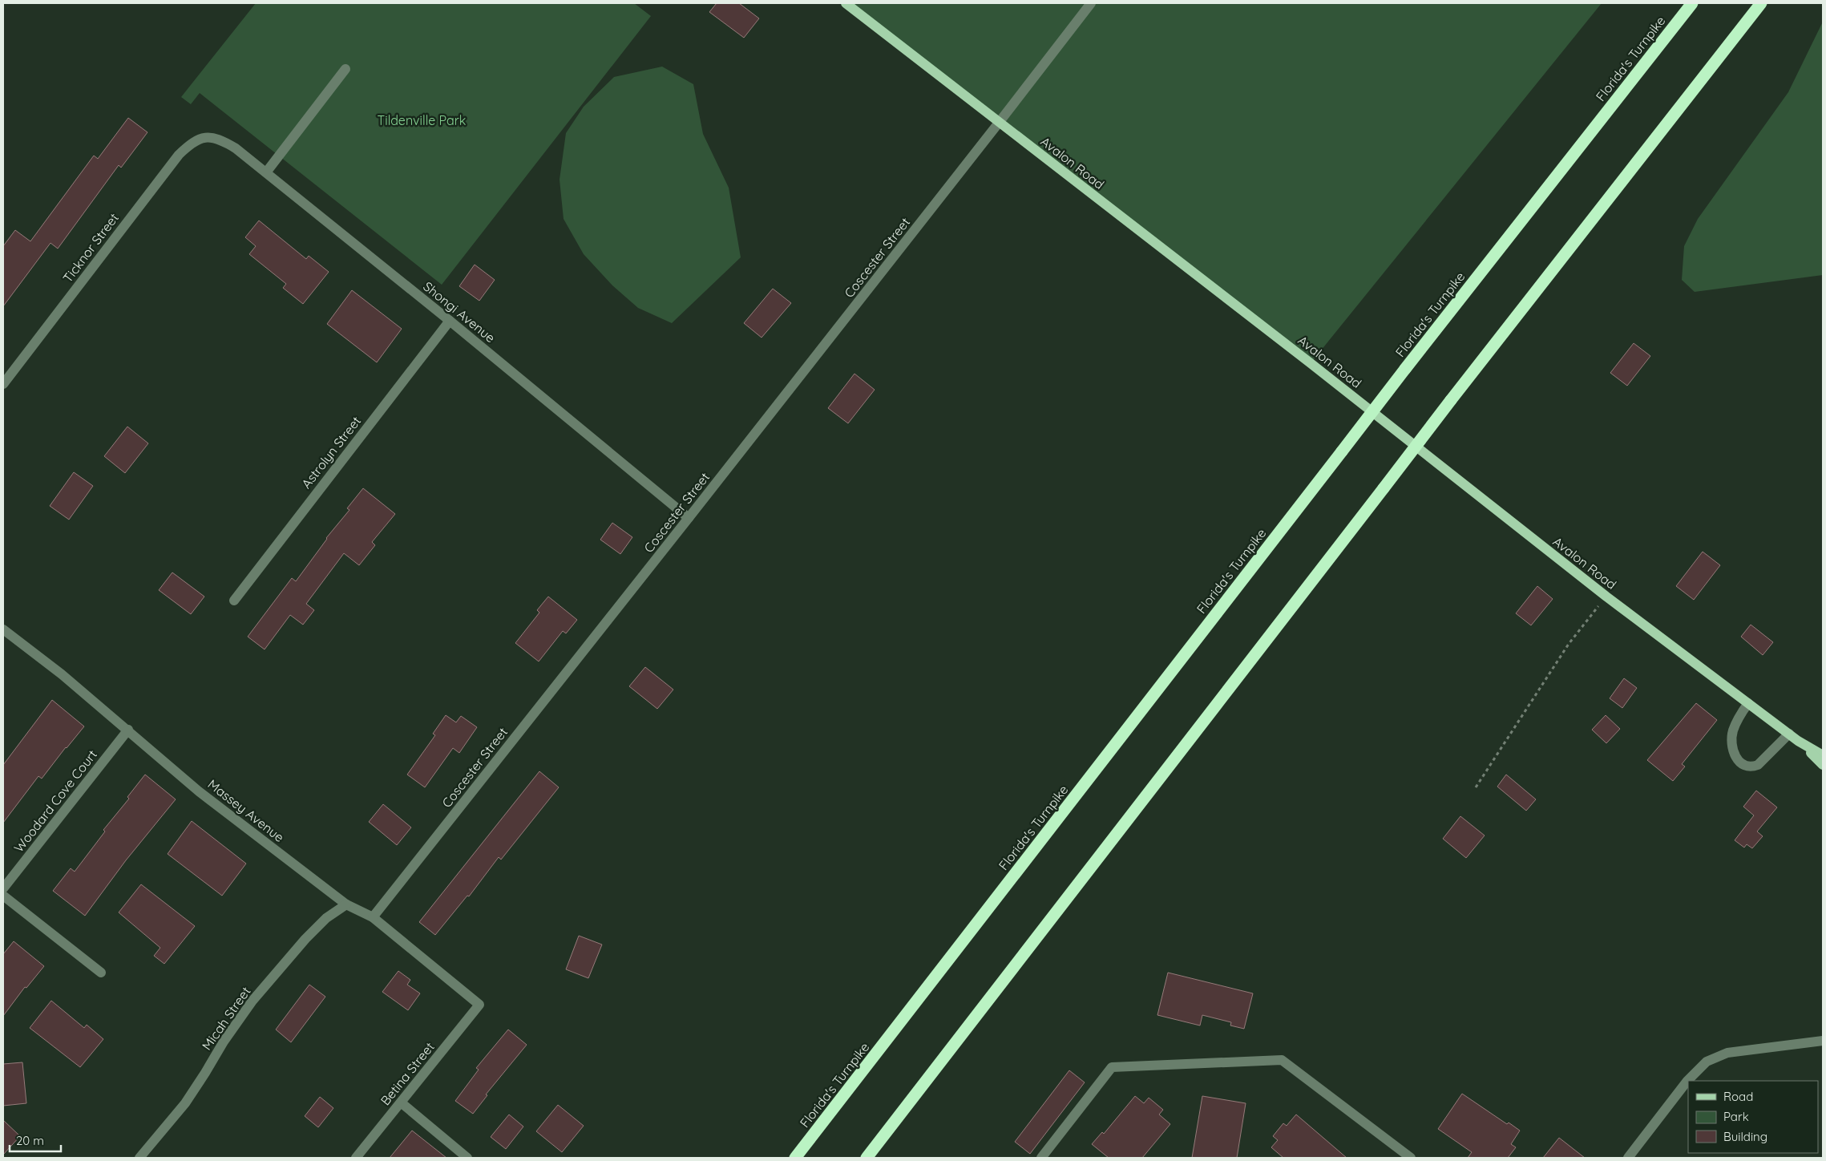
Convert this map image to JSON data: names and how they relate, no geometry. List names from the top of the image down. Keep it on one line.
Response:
{"streets":{"highway":["Florida's Turnpike"],"main road":["Avalon Road"],"street":["Ticknor Street","Coscester Street","Shongi Avenue","Astrolyn Street","Woodard Cove Court","Massey Avenue","Micah Street","Betina Street"]},"crossings":[["Avalon Road","Coscester Street"],["Ticknor Street","Shongi Avenue"],["Coscester Street","Shongi Avenue"],["Coscester Street","Massey Avenue"],["Shongi Avenue","Astrolyn Street"],["Woodard Cove Court","Massey Avenue"],["Massey Avenue","Micah Street"],["Massey Avenue","Betina Street"]],"parks":["Tildenville Park"],"legend":["Road","Park","Building"],"scale_bar":"20 m"}
